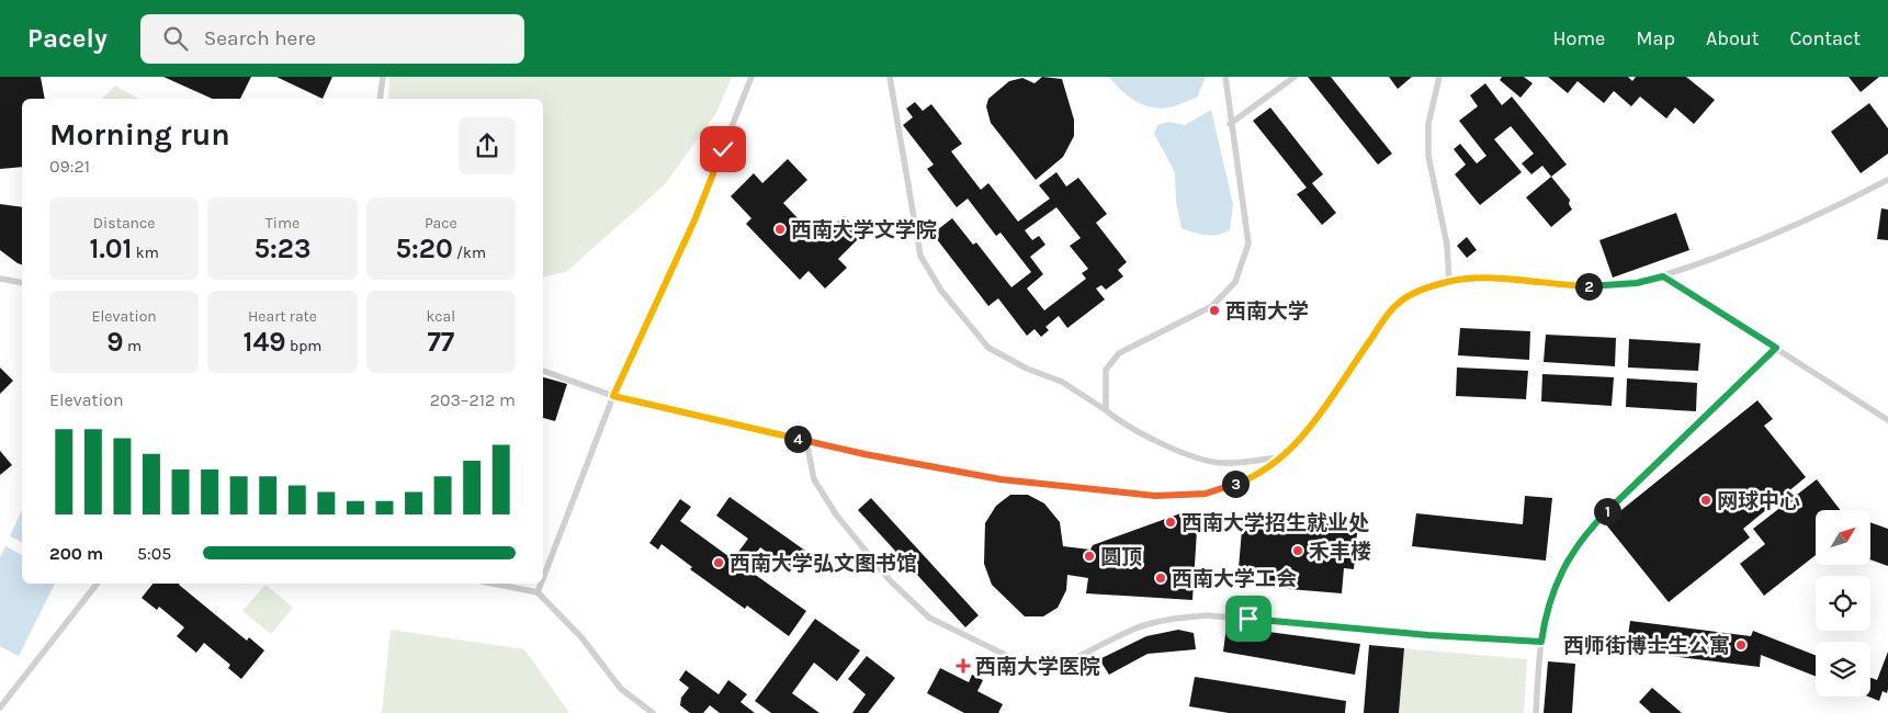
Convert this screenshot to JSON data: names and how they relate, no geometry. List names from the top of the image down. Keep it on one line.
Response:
{"places":{"other":["西南大学文学院","西南大学","网球中心","西南大学招生就业处","禾丰楼","圆顶","西南大学弘文图书馆","西南大学工会","西师街博士生公寓"],"health":["西南大学医院"]},"north":"top right","page":{"header":"Pacely","search":"Search here","nav":["Home","Map","About","Contact"],"heading":["Morning run","09:21"],"stats":[["Distance","1.01 km"],["Time","5:23"],["Pace","5:20 /km"],["Elevation","9 m"],["Heart rate","149 bpm"],["kcal","77"]],"pins":["2","4","3","1"],"chart":["Elevation","203–212 m"],"list":[{"name":"200 m","note":"5:05"}]}}
